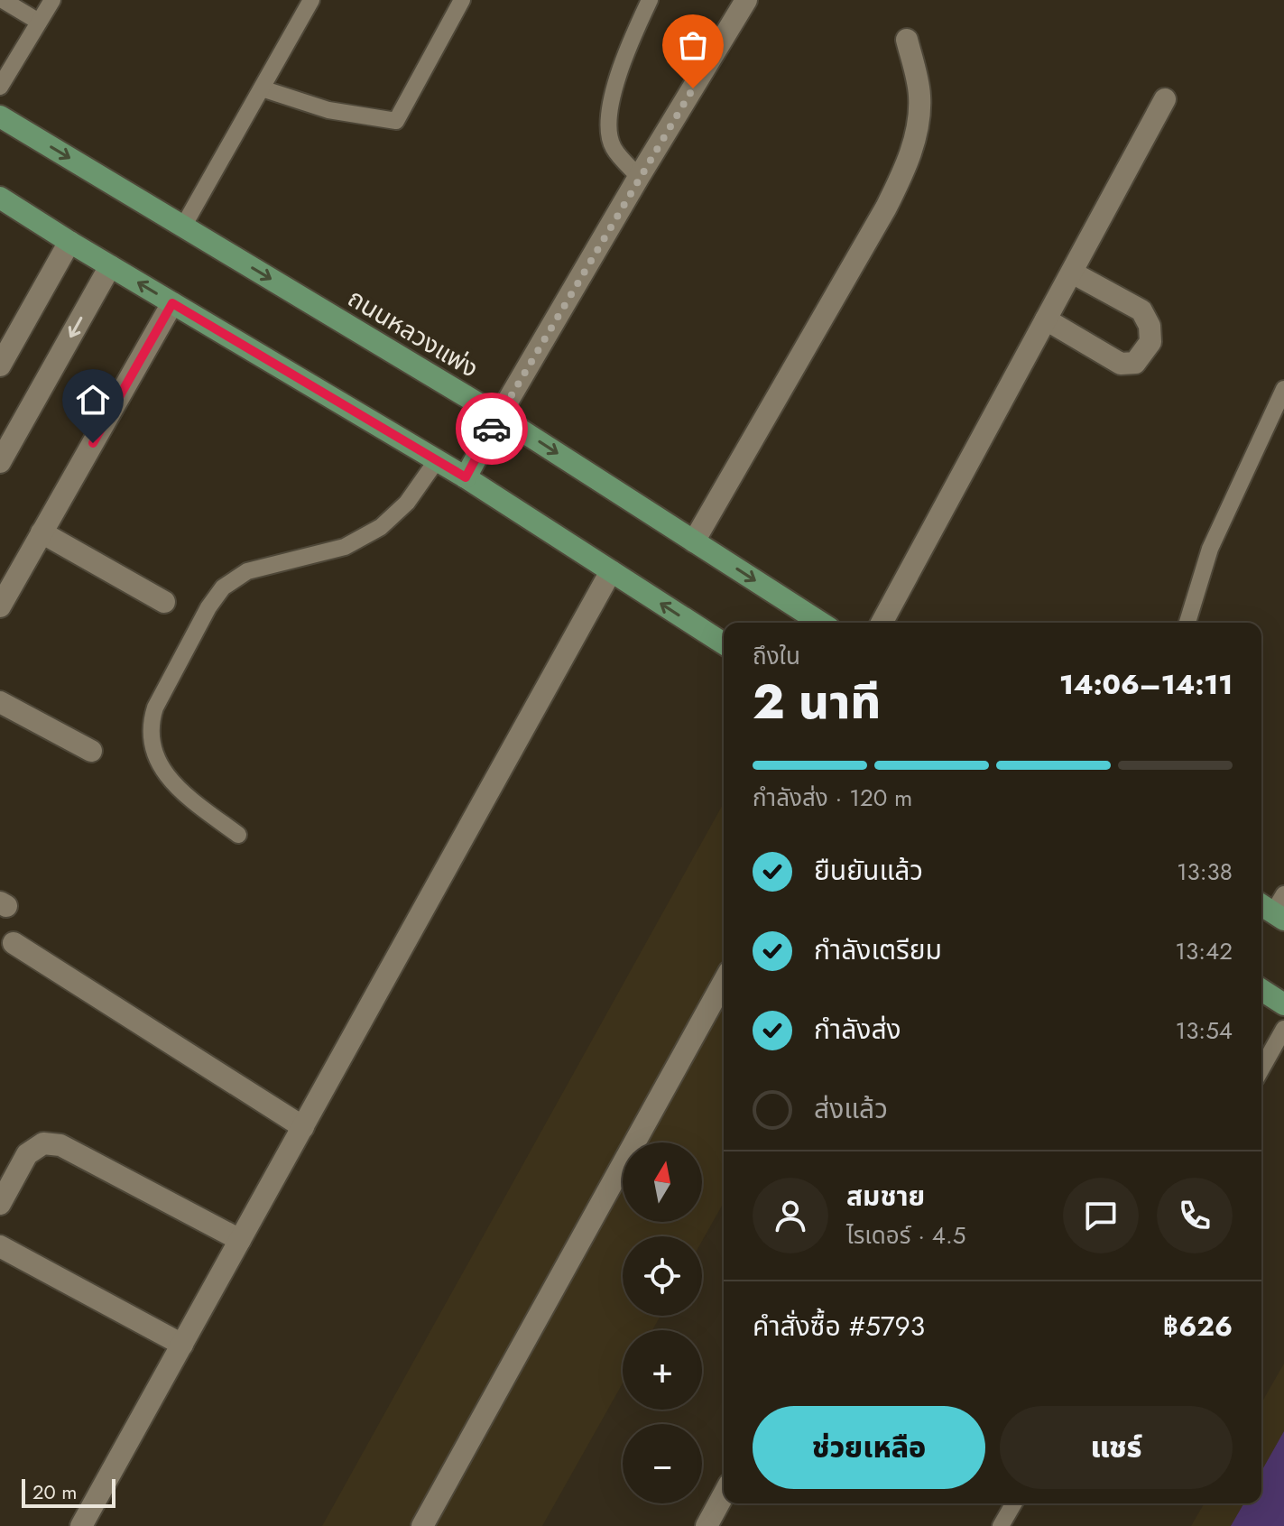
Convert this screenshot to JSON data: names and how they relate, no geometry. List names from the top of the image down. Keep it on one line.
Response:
{"streets":{"main road":["ถนนหลวงแพ่ง"]},"scale_bar":"20 m","north":"top","page":{"heading":["2 นาที","ถึงใน","14:06–14:11"],"panel":["สมชาย","ไรเดอร์ · 4.5","คำสั่งซื้อ #5793","฿626"],"bar":"กำลังส่ง · 120 m","list":[["ยืนยันแล้ว","13:38"],["กำลังเตรียม","13:42"],["กำลังส่ง","13:54"],"ส่งแล้ว"],"map_buttons":["+","−"],"buttons":["ช่วยเหลือ","แชร์"],"scale":"20 m"}}
